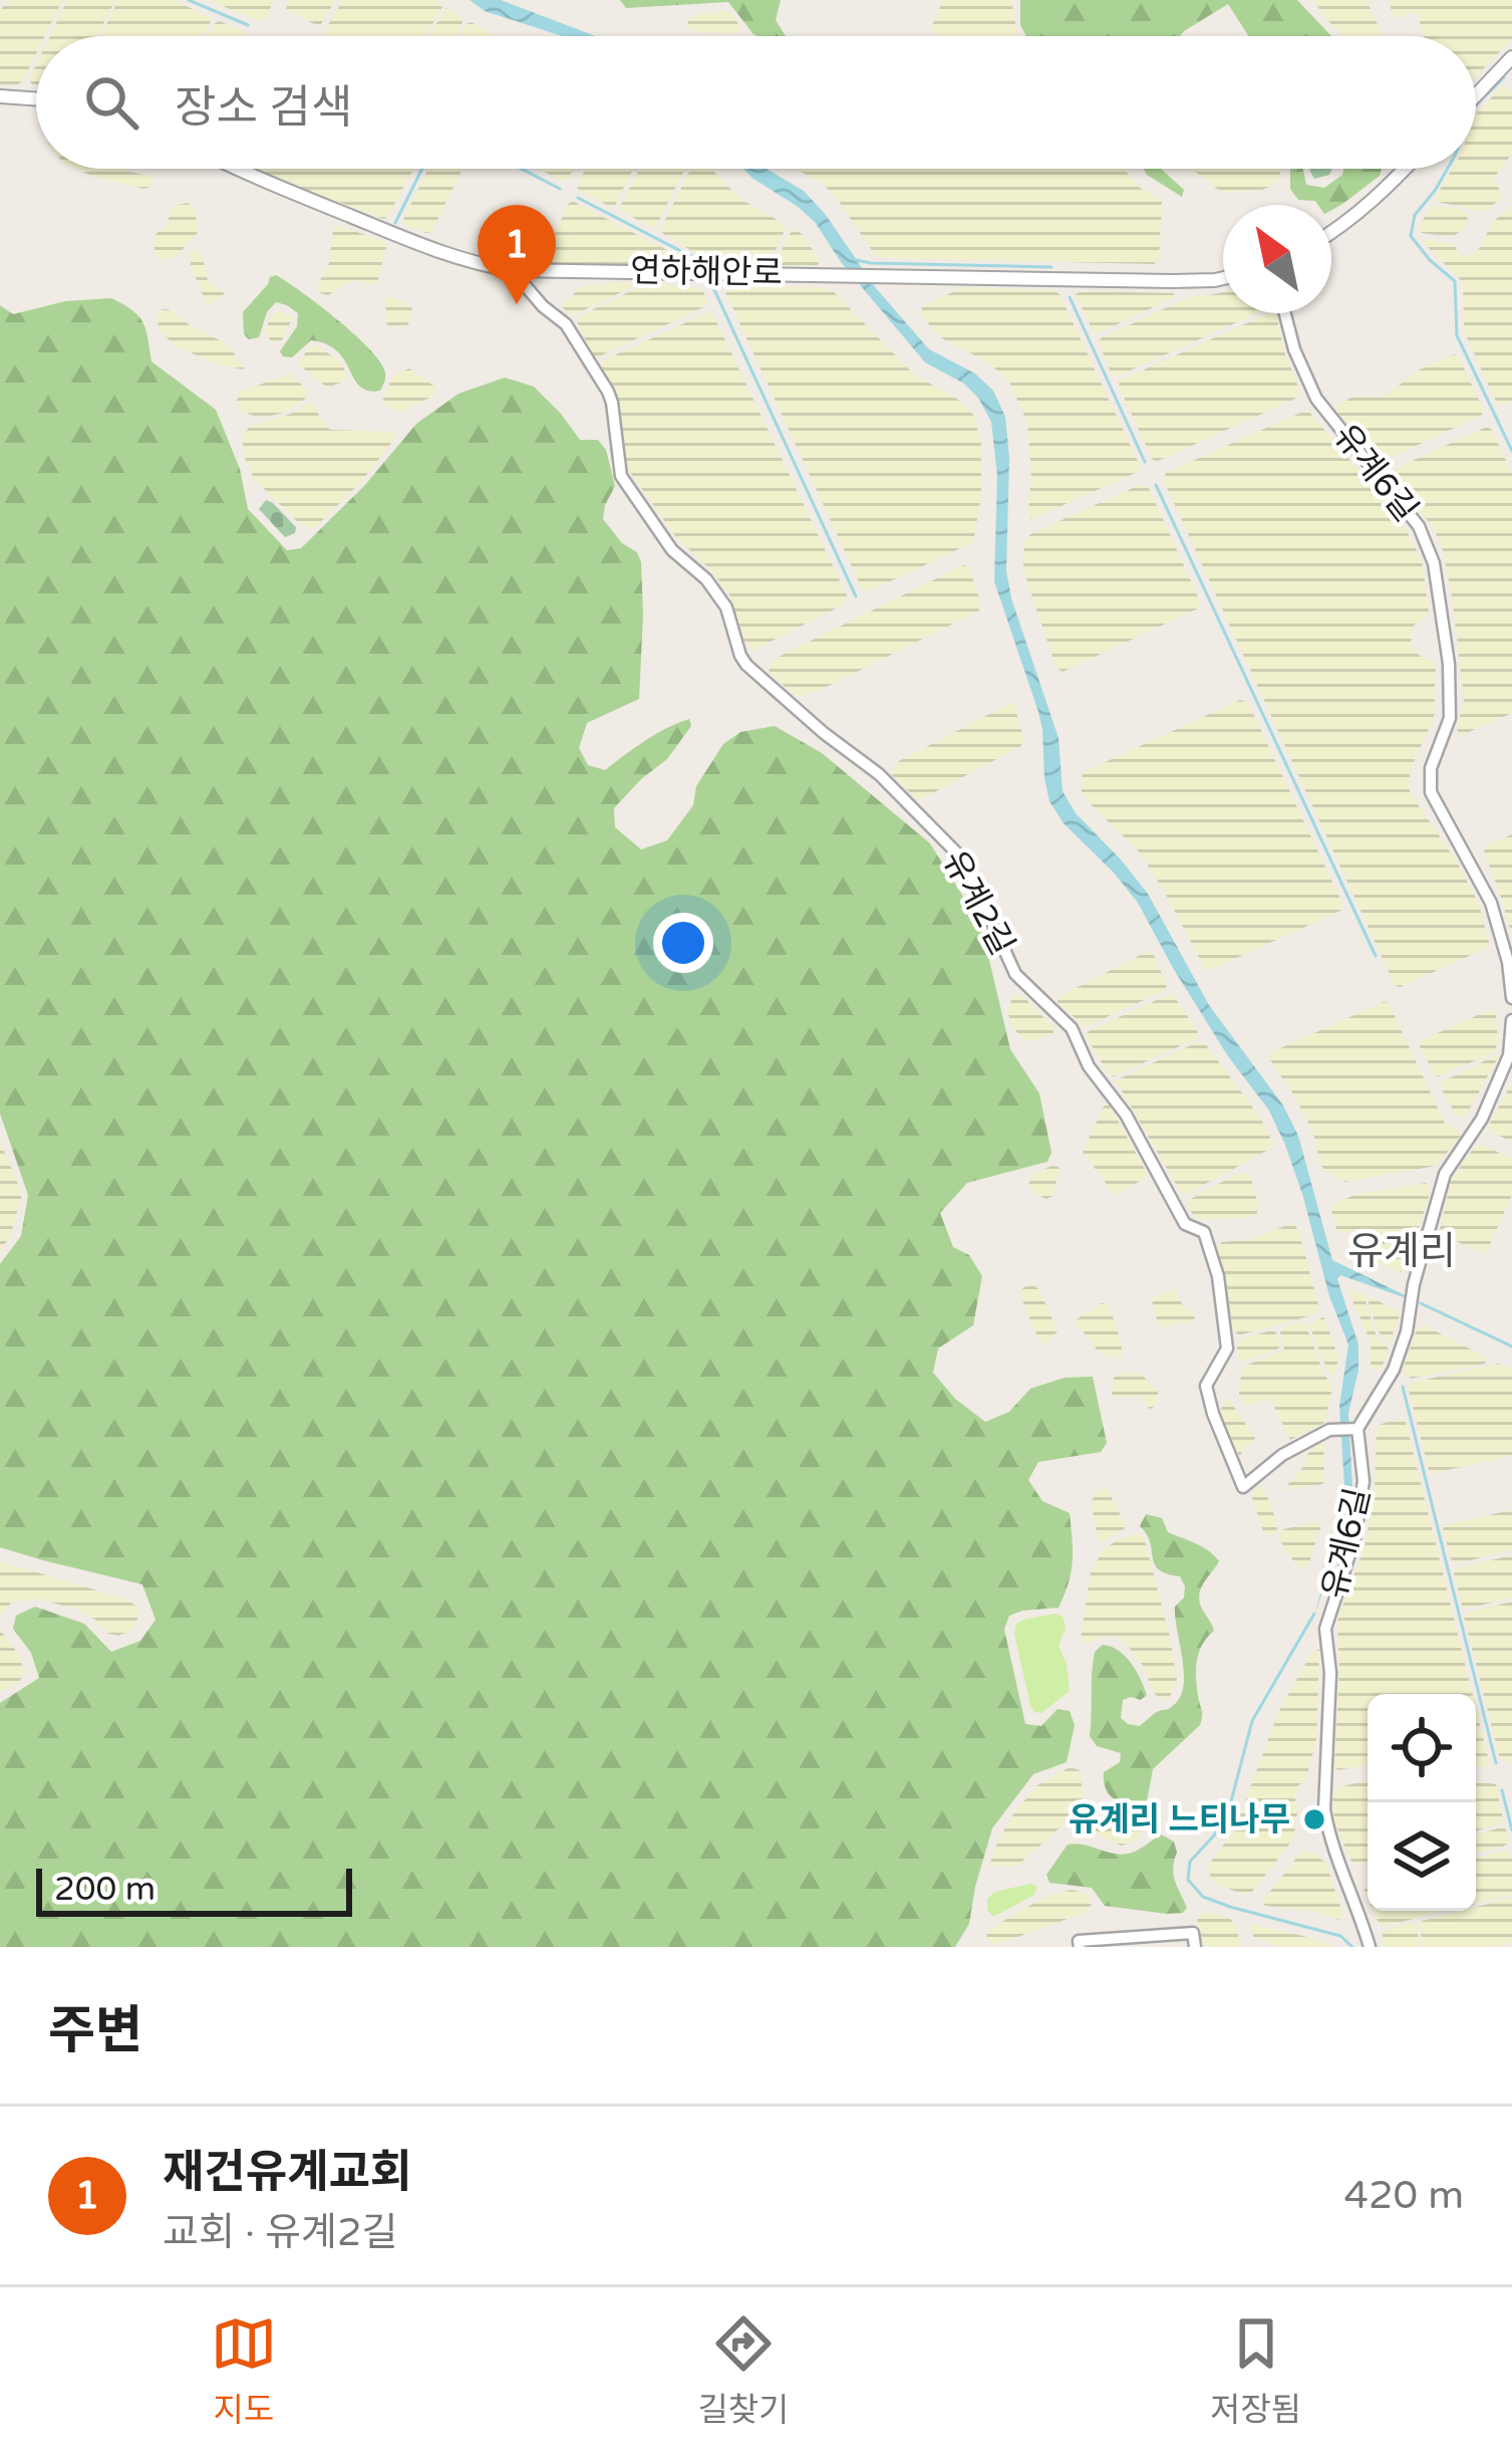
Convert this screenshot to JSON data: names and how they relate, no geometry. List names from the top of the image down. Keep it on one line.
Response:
{"streets":{"street":["연하해안로","유계6길","유계2길"]},"crossings":[["연하해안로","유계2길"],["유계6길","유계2길"]],"districts":["유계리"],"places":["유계리 느티나무"],"scale_bar":"200 m","north":"top left","page":{"search":"장소 검색","pins":"1","scale":"200 m","heading":"주변","list":[{"mark":"1","name":"재건유계교회","note":"교회 · 유계2길","value":"420 m"}],"nav":["지도","길찾기","저장됨"]}}
